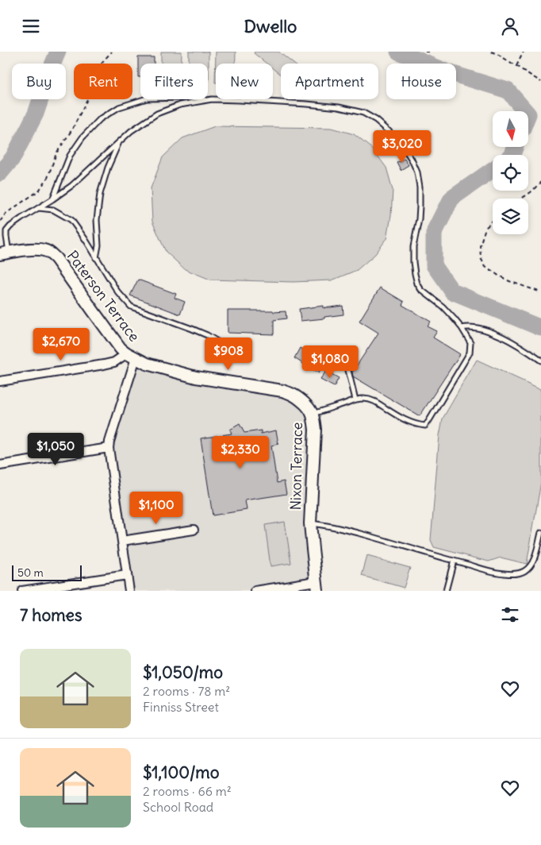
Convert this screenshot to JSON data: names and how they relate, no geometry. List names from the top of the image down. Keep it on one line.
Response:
{"streets":{"street":["Paterson Terrace","Nixon Terrace"]},"crossings":[["Paterson Terrace","Nixon Terrace"]],"scale_bar":"50 m","north":"bottom","page":{"header":"Dwello","chip":["Buy","Rent","Filters","New","Apartment","House"],"price":["$3,020","$2,670","$908","$1,080","$1,050","$2,330","$1,100"],"scale":"50 m","heading":"7 homes","list":[{"name":"$1,050/mo","note":"2 rooms · 78 m² · Finniss Street"},{"name":"$1,100/mo","note":"2 rooms · 66 m² · School Road"}]}}
